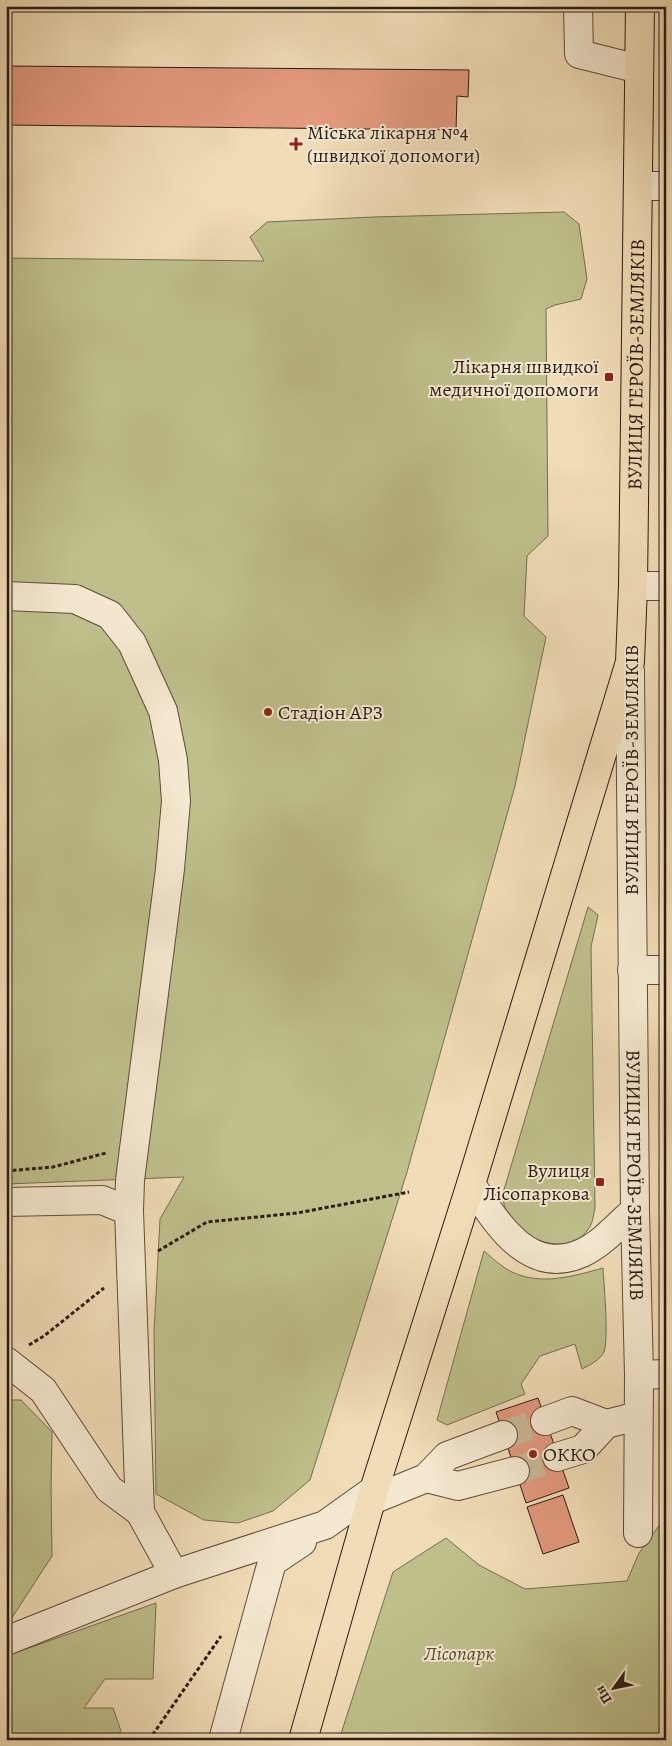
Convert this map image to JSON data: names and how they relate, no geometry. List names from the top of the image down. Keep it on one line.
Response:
{"streets":{"main road":["ВУЛИЦЯ ГЕРОЇВ-ЗЕМЛЯКІВ"]},"parks":["Лісопарк"],"places":{"health":["Міська лікарня №4 (швидкої допомоги)"],"transit":["Лікарня швидкої медичної допомоги","Вулиця Лісопаркова"],"other":["Стадіон АРЗ","ОККО"]},"north":"bottom left"}
